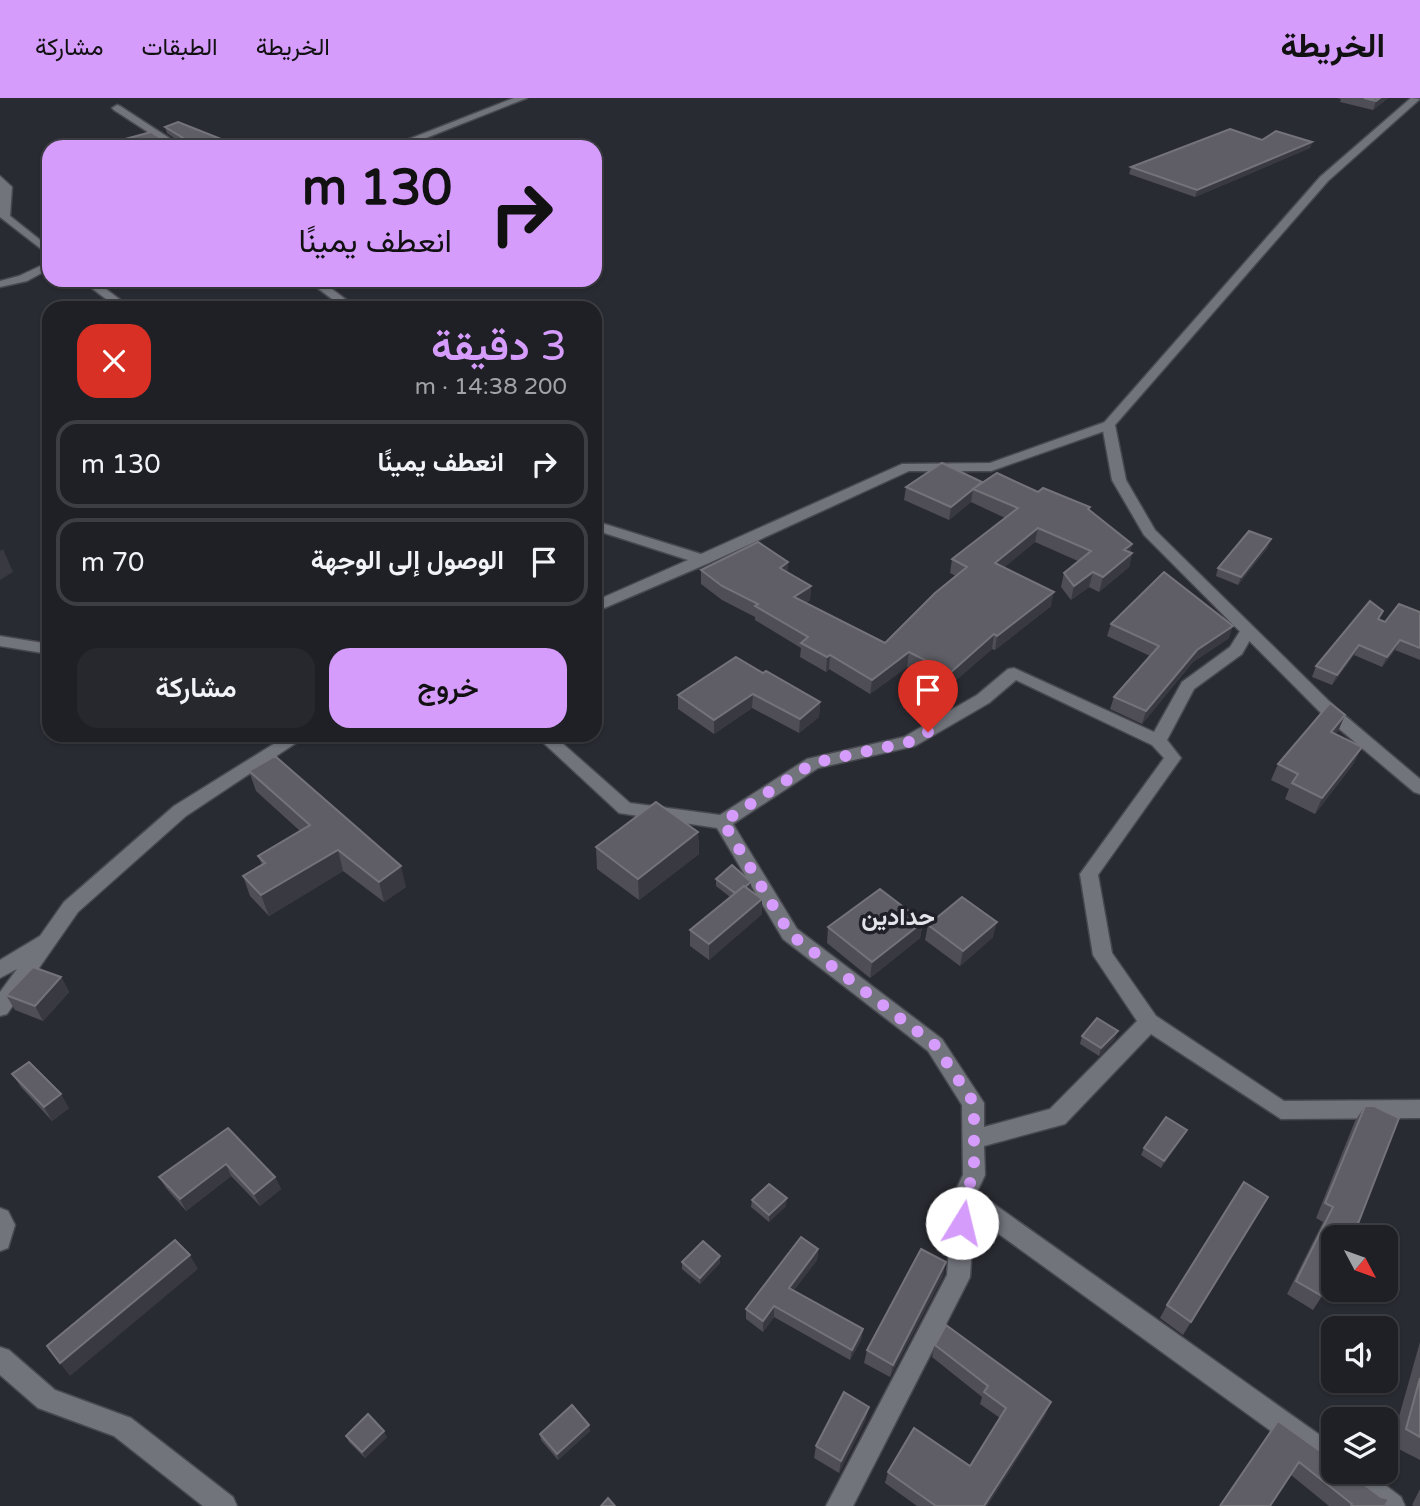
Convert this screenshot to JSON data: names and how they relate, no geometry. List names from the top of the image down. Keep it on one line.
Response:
{"districts":["حدادين"],"north":"bottom right","page":{"header":"الخريطة","nav":["الخريطة","الطبقات","مشاركة"],"turn":["130 m","انعطف يمينًا"],"heading":["3 دقيقة","200 m · 14:38"],"list":[{"name":"انعطف يمينًا","value":"130 m"},{"name":"الوصول إلى الوجهة","value":"70 m"}],"buttons":["خروج","مشاركة"]}}
